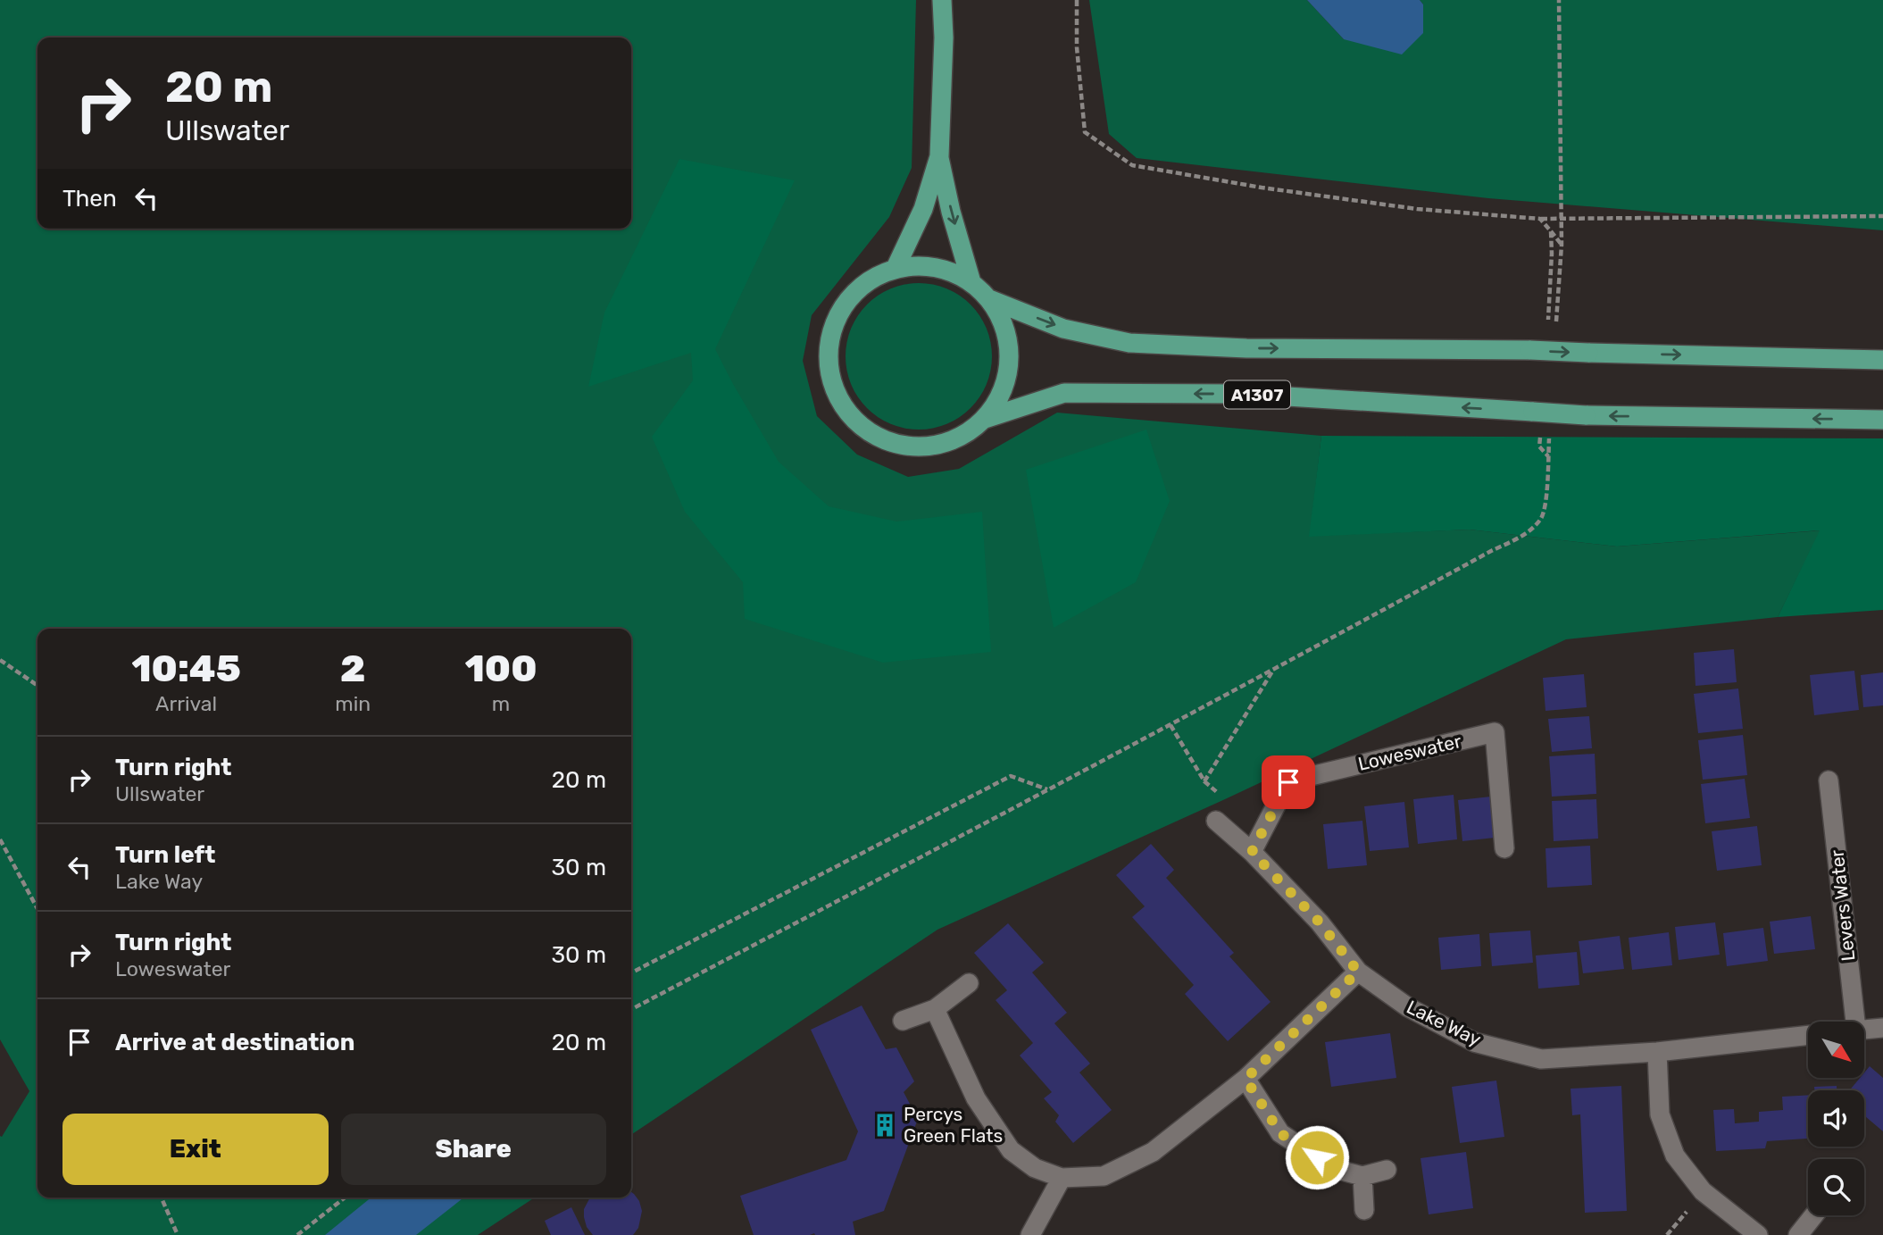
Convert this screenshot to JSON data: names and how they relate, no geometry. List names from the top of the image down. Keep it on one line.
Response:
{"streets":{"main road":["A1307"],"street":["Loweswater","Levers Water","Lake Way"]},"crossings":[["Loweswater","Lake Way"]],"places":{"building":["Percys Green Flats"]},"north":"bottom right","page":{"turn":["20 m","Ullswater"],"then":"Then","eta":["10:45","Arrival","2","min","100","m"],"list":[{"name":"Turn right","note":"Ullswater","value":"20 m"},{"name":"Turn left","note":"Lake Way","value":"30 m"},{"name":"Turn right","note":"Loweswater","value":"30 m"},{"name":"Arrive at destination","value":"20 m"}],"buttons":["Exit","Share"]}}
